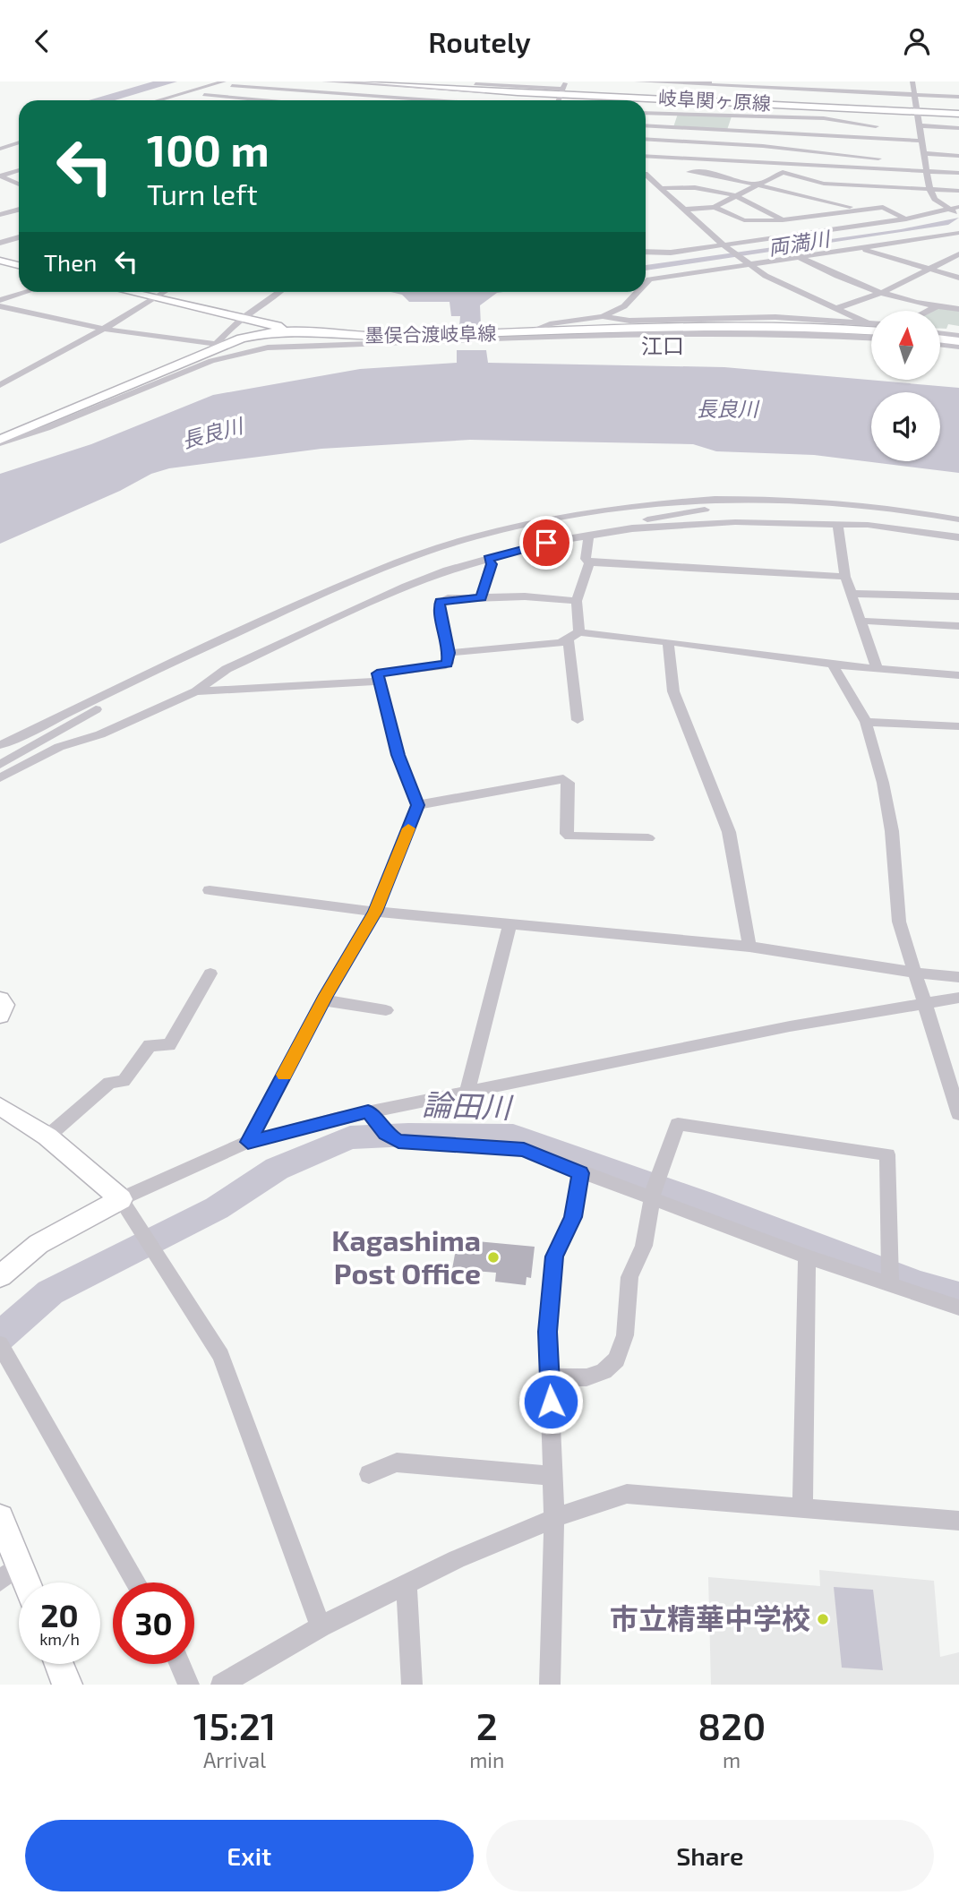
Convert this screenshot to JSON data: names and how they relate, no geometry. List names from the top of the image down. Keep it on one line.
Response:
{"streets":{"main road":["岐阜関ヶ原線","墨俣合渡岐阜線"]},"districts":["江口"],"water":["両満川","長良川","論田川"],"places":["Kagashima Post Office","市立精華中学校"],"north":"top","page":{"header":"Routely","turn":["100 m","Turn left"],"then":"Then","speed":"20 km/h","limit":"30","eta":["15:21","Arrival","2","min","820","m"],"buttons":["Exit","Share"]}}
